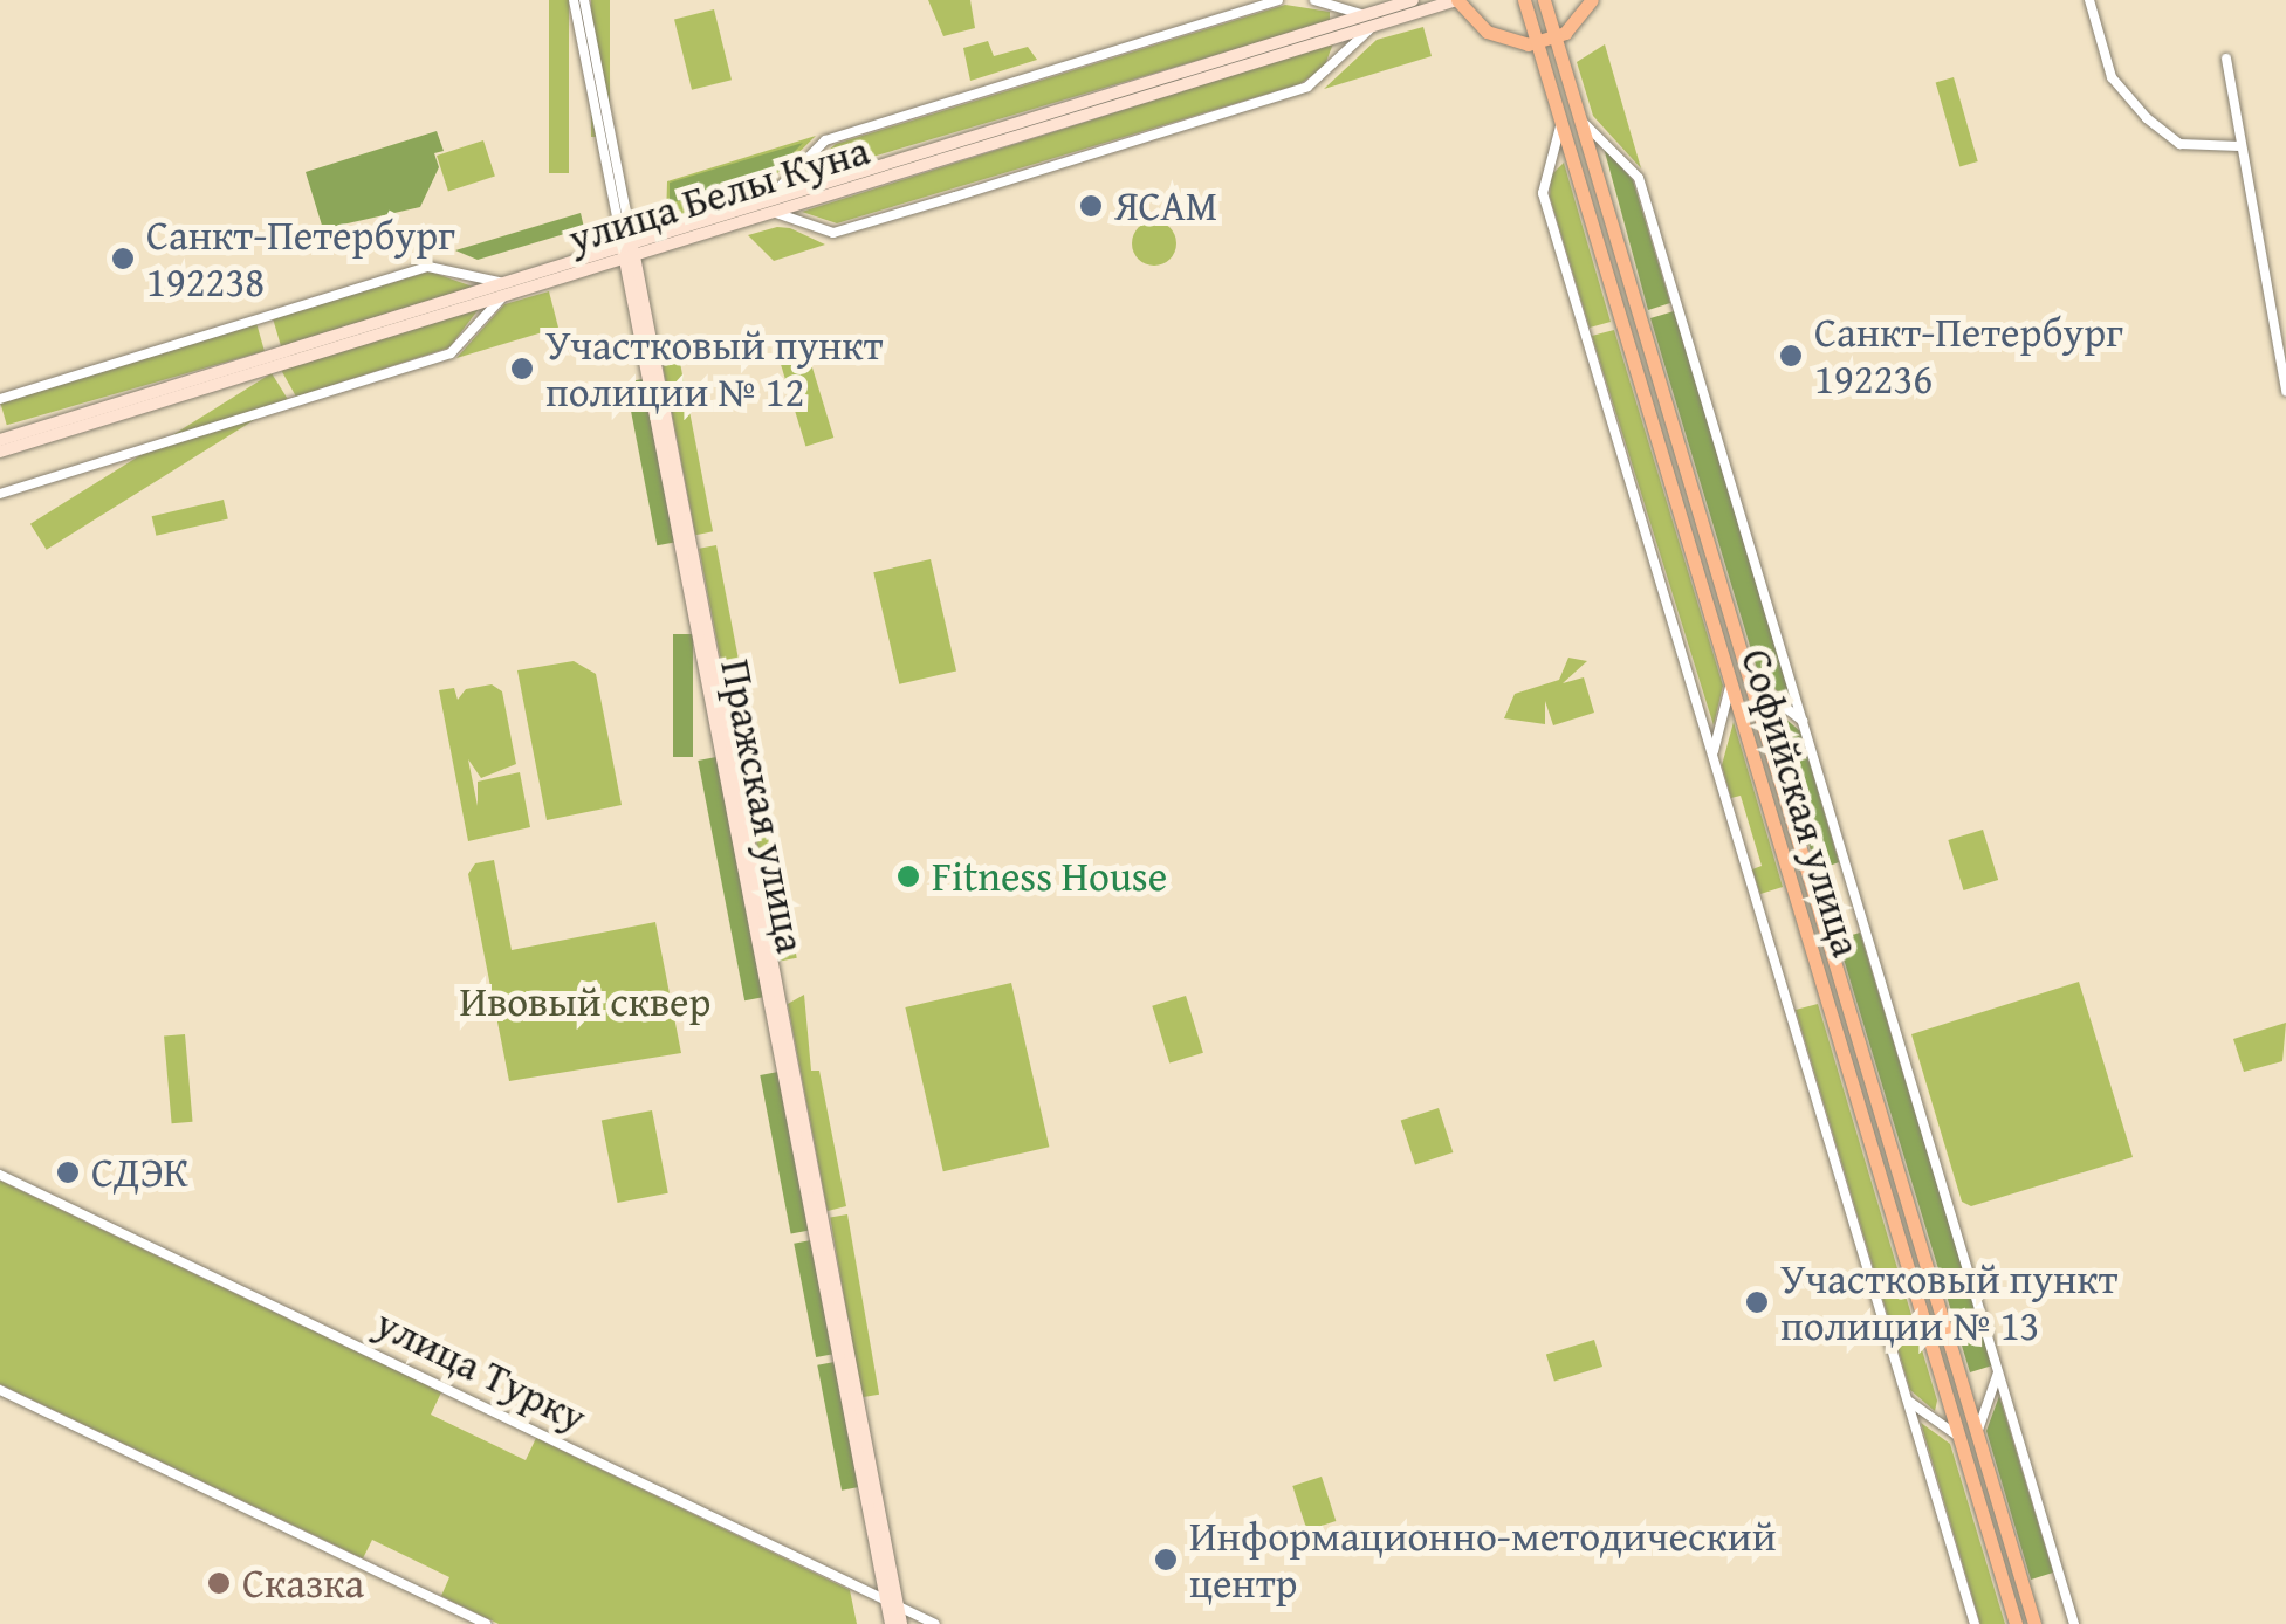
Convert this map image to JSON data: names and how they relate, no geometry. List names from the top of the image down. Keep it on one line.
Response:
{"streets":{"main road":["Софийская улица"],"street":["улица Белы Куна","Пражская улица","улица Турку"]},"crossings":[["улица Белы Куна","Пражская улица"],["Пражская улица","улица Турку"]],"parks":["Ивовый сквер"],"places":["ЯСАМ","Санкт-Петербург 192238","Санкт-Петербург 192236","Участковый пункт полиции № 12","Fitness House","СДЭК","Участковый пункт полиции № 13","Информационно-методический центр","Сказка"]}
